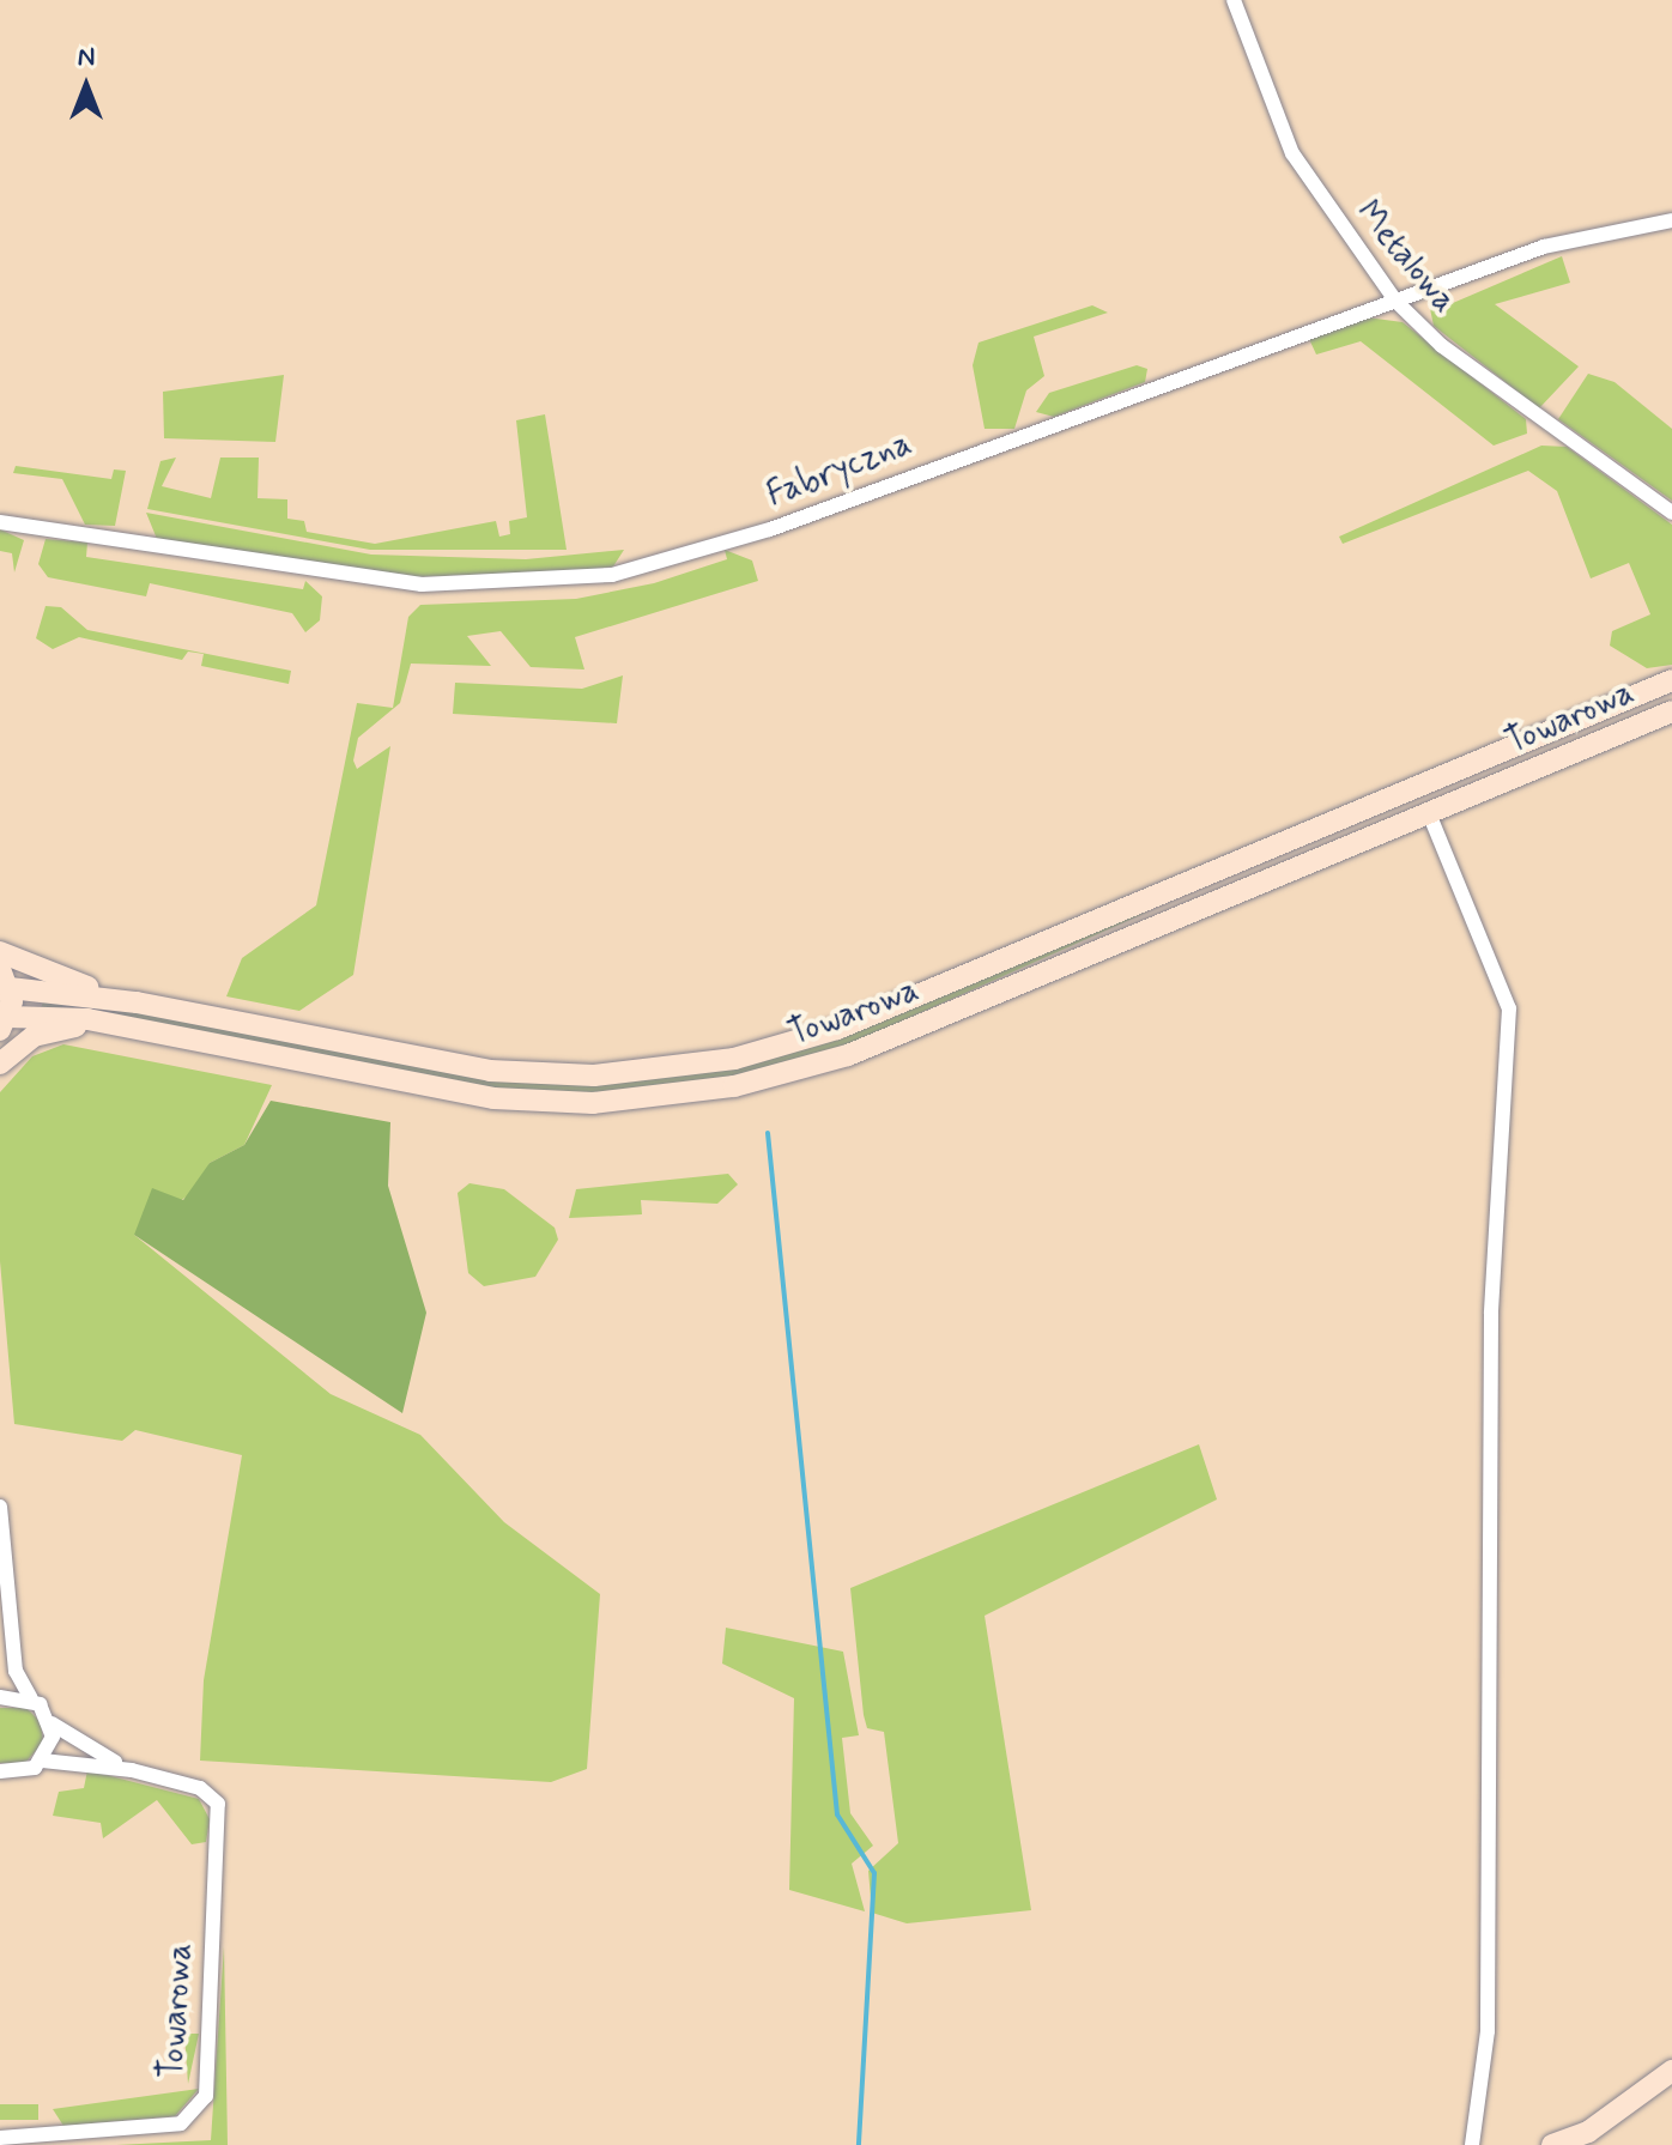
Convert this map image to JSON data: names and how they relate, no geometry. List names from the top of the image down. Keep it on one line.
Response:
{"streets":{"street":["Metalowa","Fabryczna","Towarowa"]},"crossings":[["Metalowa","Fabryczna"]],"north":"top"}
